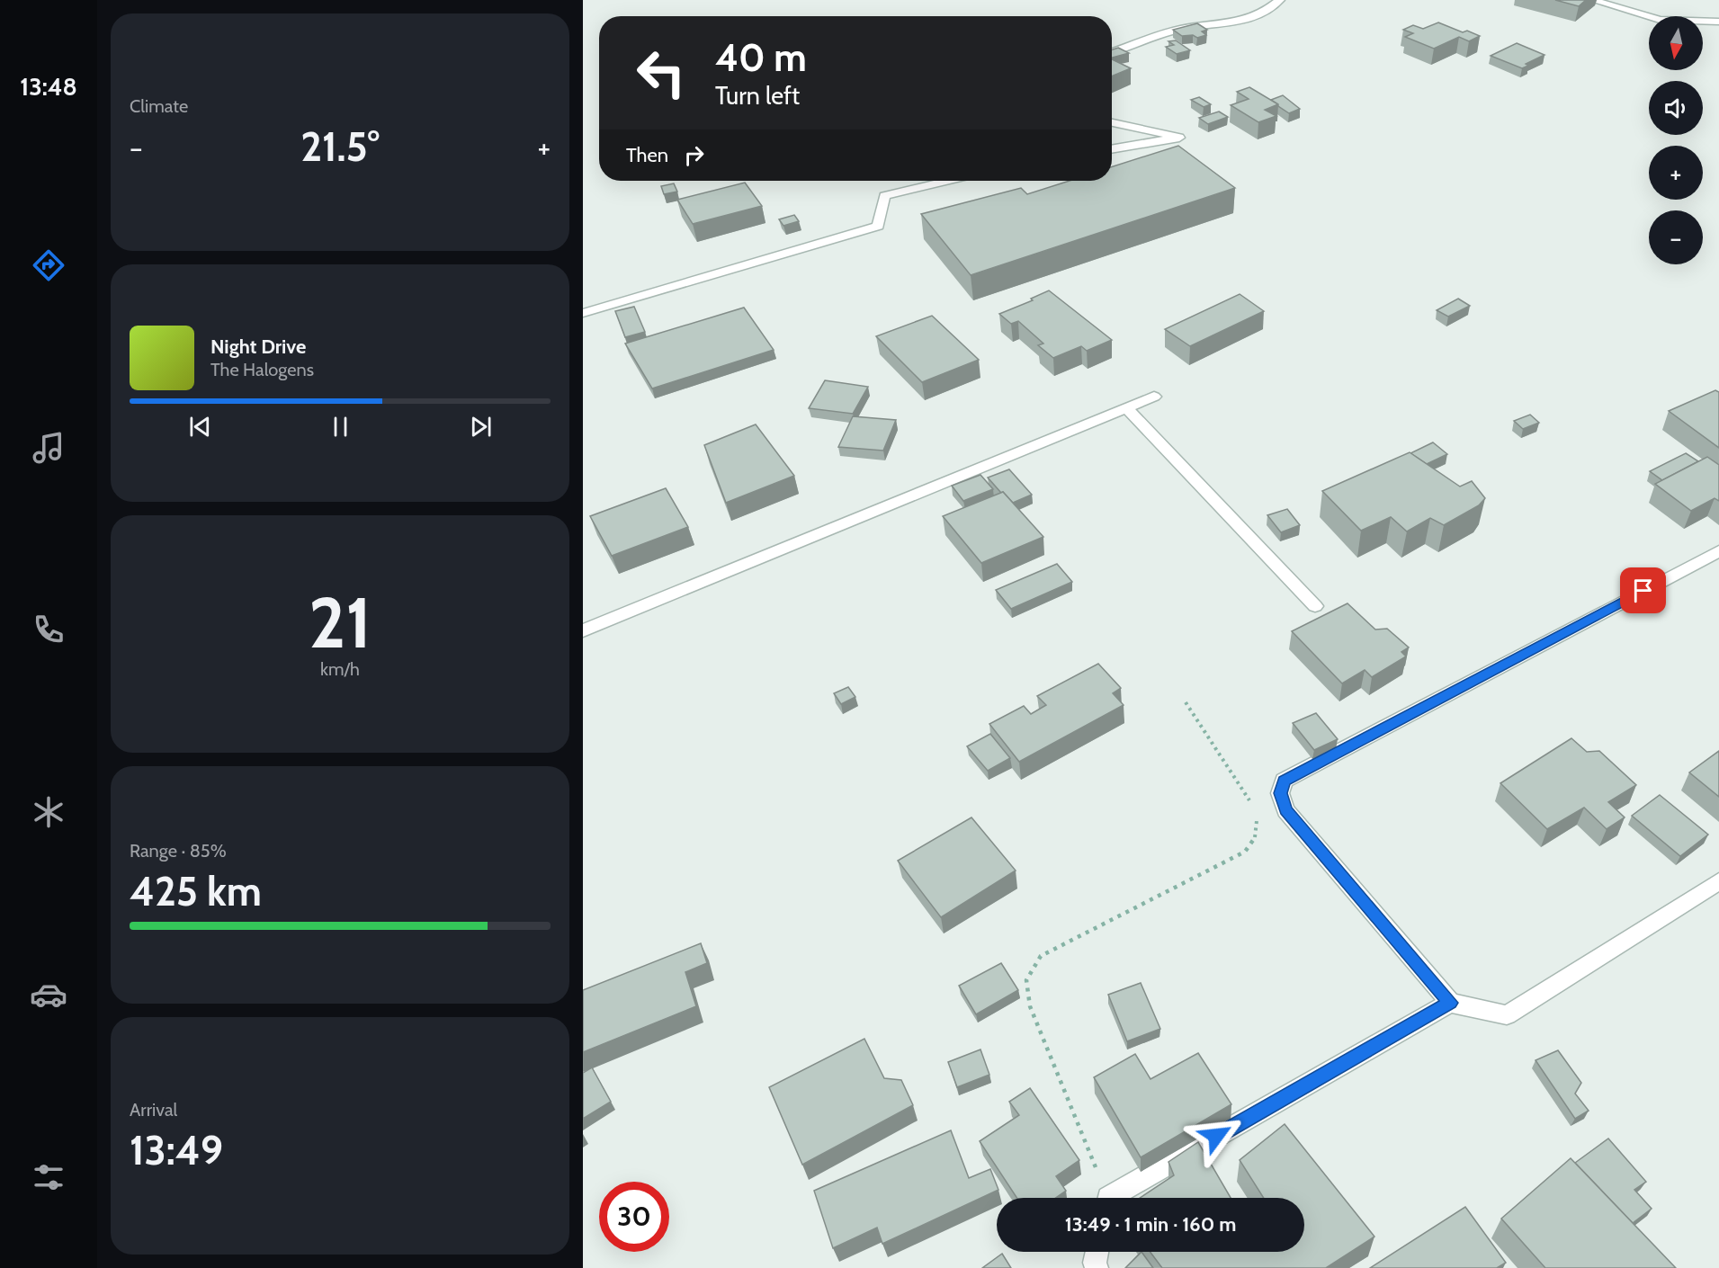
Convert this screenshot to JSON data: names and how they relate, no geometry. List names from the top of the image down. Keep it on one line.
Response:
{"north":"bottom","page":{"tabs":"13:48","tile":["Climate",["21","km/h"],["Range · 85%","425 km"],["Arrival","13:49"]],"map_buttons":["+","−"],"turn":["40 m","Turn left"],"heat":["−","21.5°","+"],"then":"Then","song":["Night Drive","The Halogens"],"limit":"30","trip":"13:49 · 1 min · 160 m"}}
